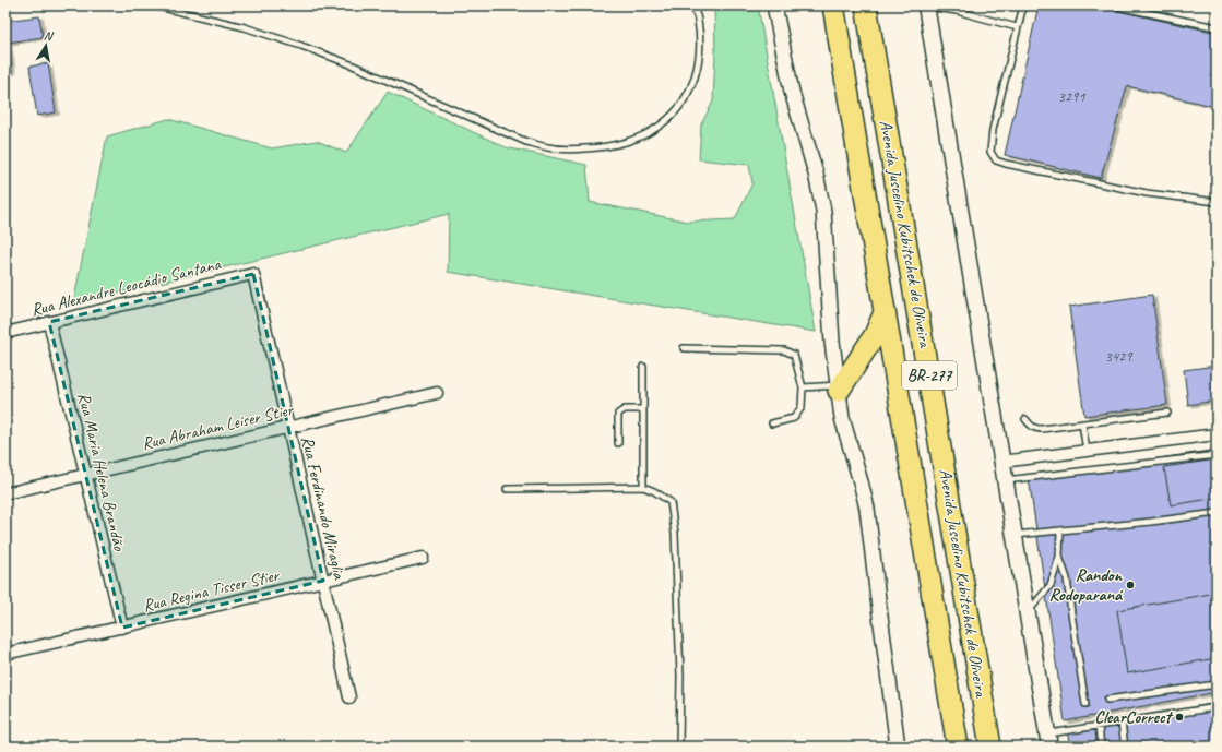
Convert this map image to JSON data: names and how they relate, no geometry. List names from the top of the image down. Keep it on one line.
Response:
{"streets":{"highway":["Avenida Juscelino Kubitschek de Oliveira","BR-277"],"street":["Rua Alexandre Leocádio Santana","Rua Abraham Leiser Stier","Rua Maria Helena Brandão","Rua Ferdinando Miraglia","Rua Regina Tisser Stier"]},"crossings":[["Rua Alexandre Leocádio Santana","Rua Maria Helena Brandão"],["Rua Alexandre Leocádio Santana","Rua Ferdinando Miraglia"],["Rua Abraham Leiser Stier","Rua Maria Helena Brandão"],["Rua Abraham Leiser Stier","Rua Ferdinando Miraglia"],["Rua Maria Helena Brandão","Rua Regina Tisser Stier"],["Rua Ferdinando Miraglia","Rua Regina Tisser Stier"]],"places":["Randon Rodoparaná","ClearCorrect"],"house_numbers":["3291","3429"],"north":"top"}
